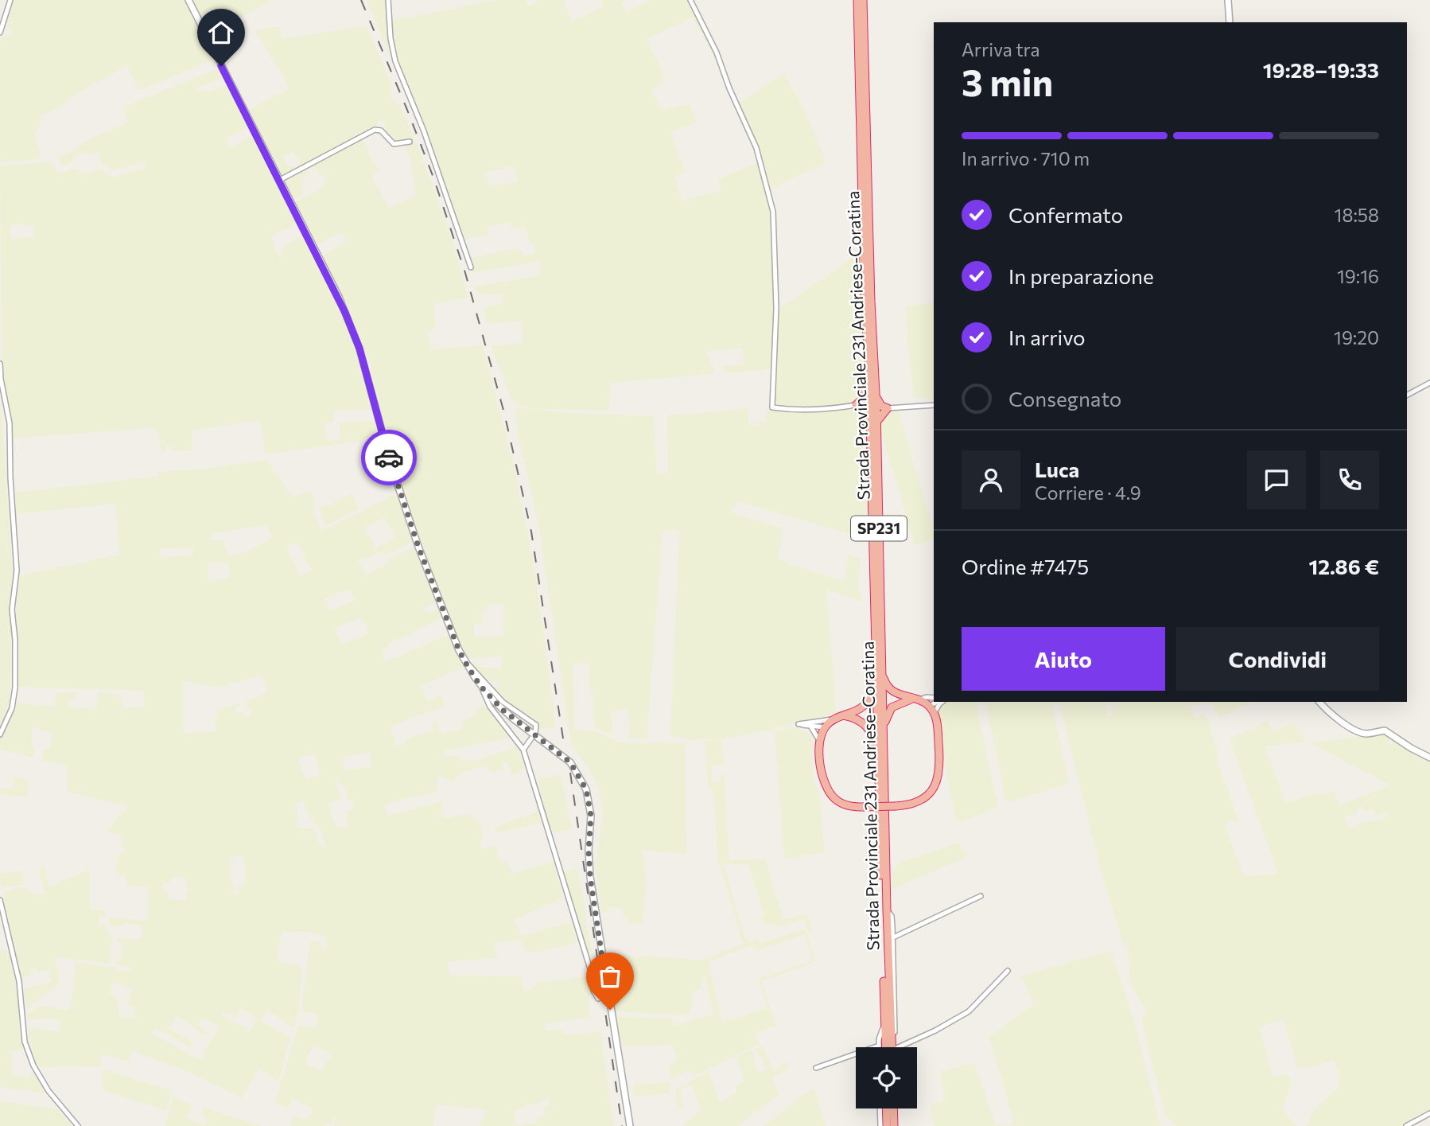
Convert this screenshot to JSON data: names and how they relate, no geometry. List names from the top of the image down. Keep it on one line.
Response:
{"streets":{"highway":["Strada Provinciale 231 Andriese-Coratina","SP231"]},"page":{"heading":["3 min","Arriva tra","19:28–19:33"],"panel":["Luca","Corriere · 4.9","Ordine #7475","12.86 €"],"bar":"In arrivo · 710 m","list":[["Confermato","18:58"],["In preparazione","19:16"],["In arrivo","19:20"],"Consegnato"],"buttons":["Aiuto","Condividi"]}}
